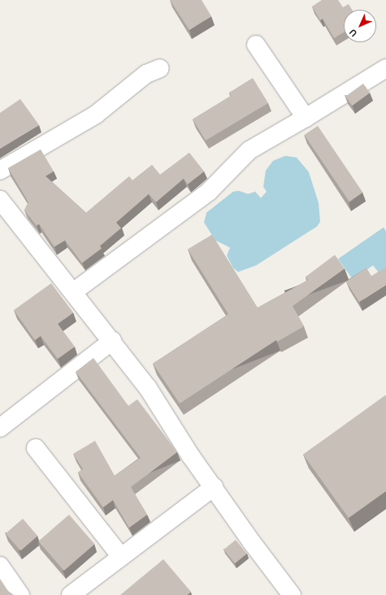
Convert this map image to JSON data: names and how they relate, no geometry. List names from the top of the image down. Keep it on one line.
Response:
{"north":"bottom left"}
